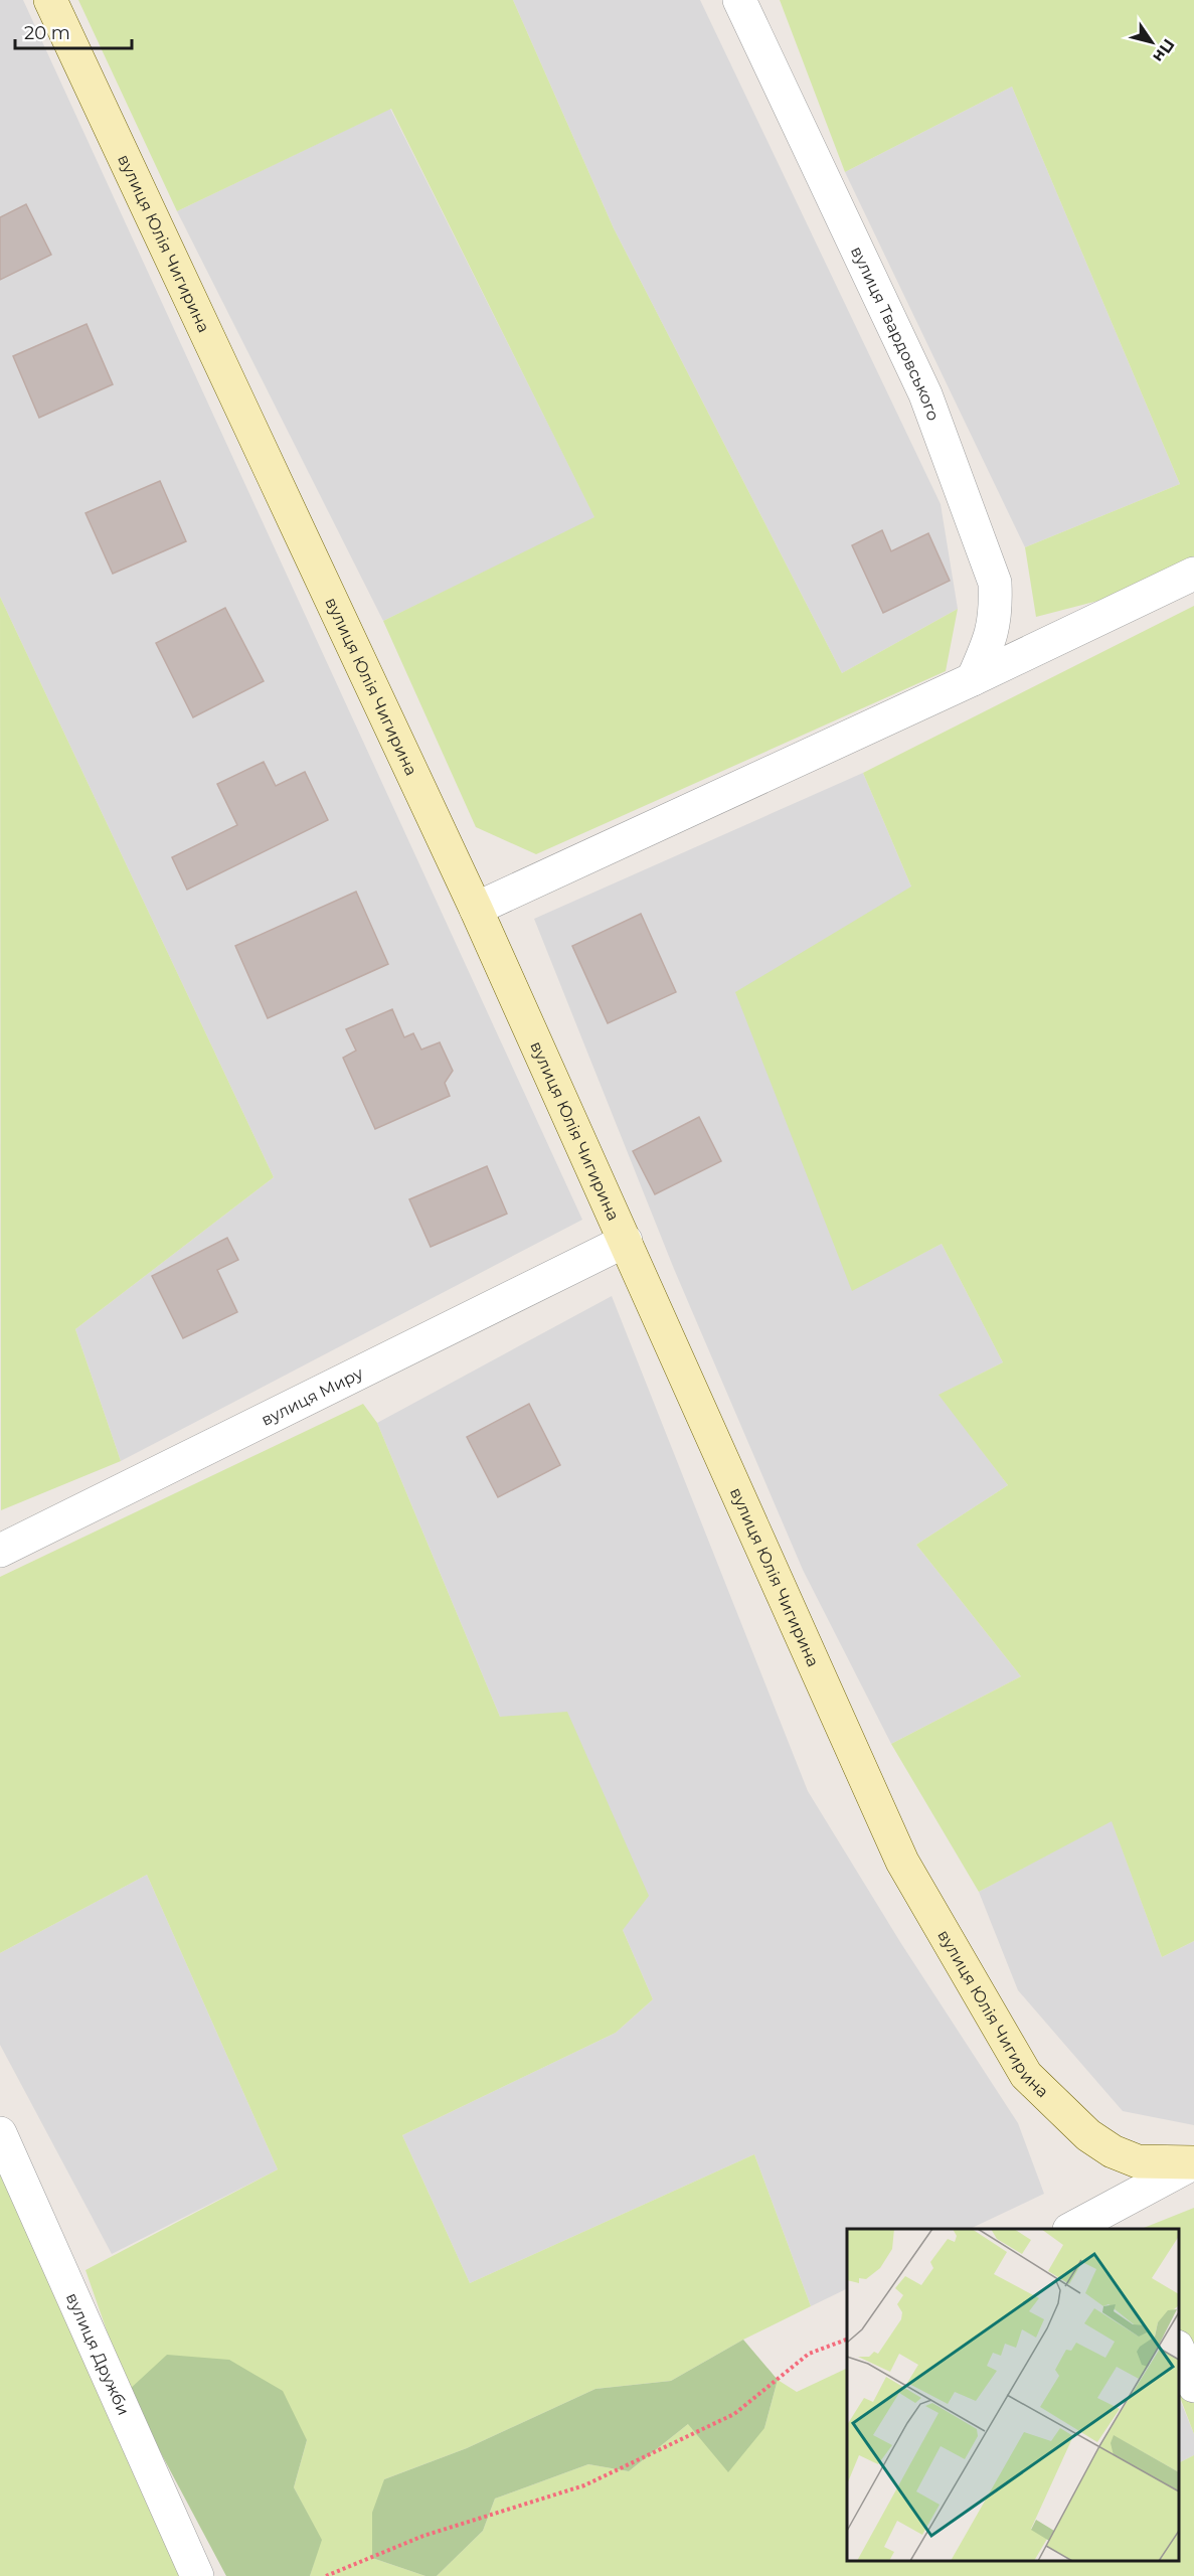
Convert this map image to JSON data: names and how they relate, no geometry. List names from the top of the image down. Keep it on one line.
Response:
{"streets":{"street":["вулиця Юлія Чигирина","вулиця Твардовського","вулиця Миру","вулиця Дружби"]},"crossings":[["вулиця Юлія Чигирина","вулиця Миру"]],"scale_bar":"20 m","north":"bottom right"}
